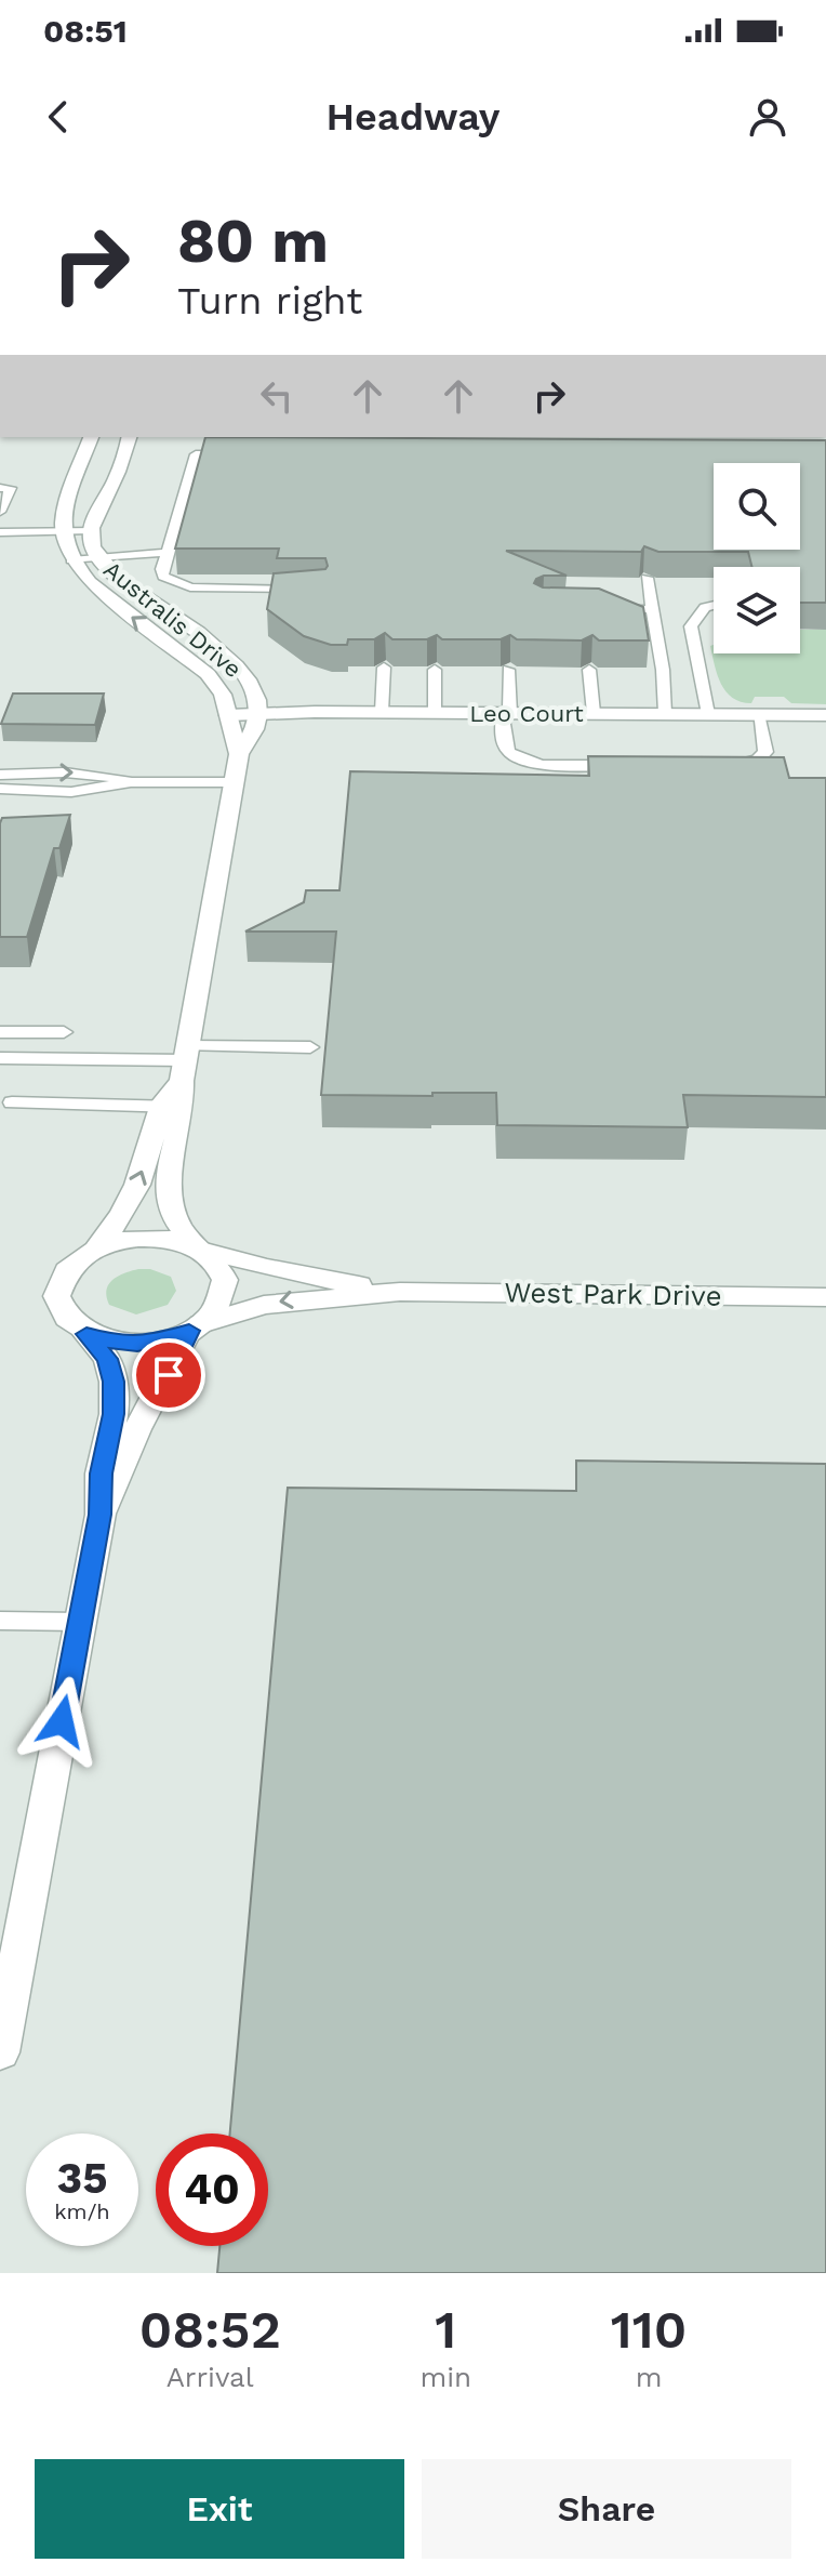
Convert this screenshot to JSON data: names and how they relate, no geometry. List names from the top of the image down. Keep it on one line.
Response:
{"streets":{"street":["Australis Drive","Leo Court","West Park Drive"]},"crossings":[["Australis Drive","Leo Court"],["Australis Drive","West Park Drive"]],"page":{"status":"08:51","header":"Headway","turn":["80 m","Turn right"],"speed":"35 km/h","limit":"40","eta":["08:52","Arrival","1","min","110","m"],"buttons":["Exit","Share"]}}
